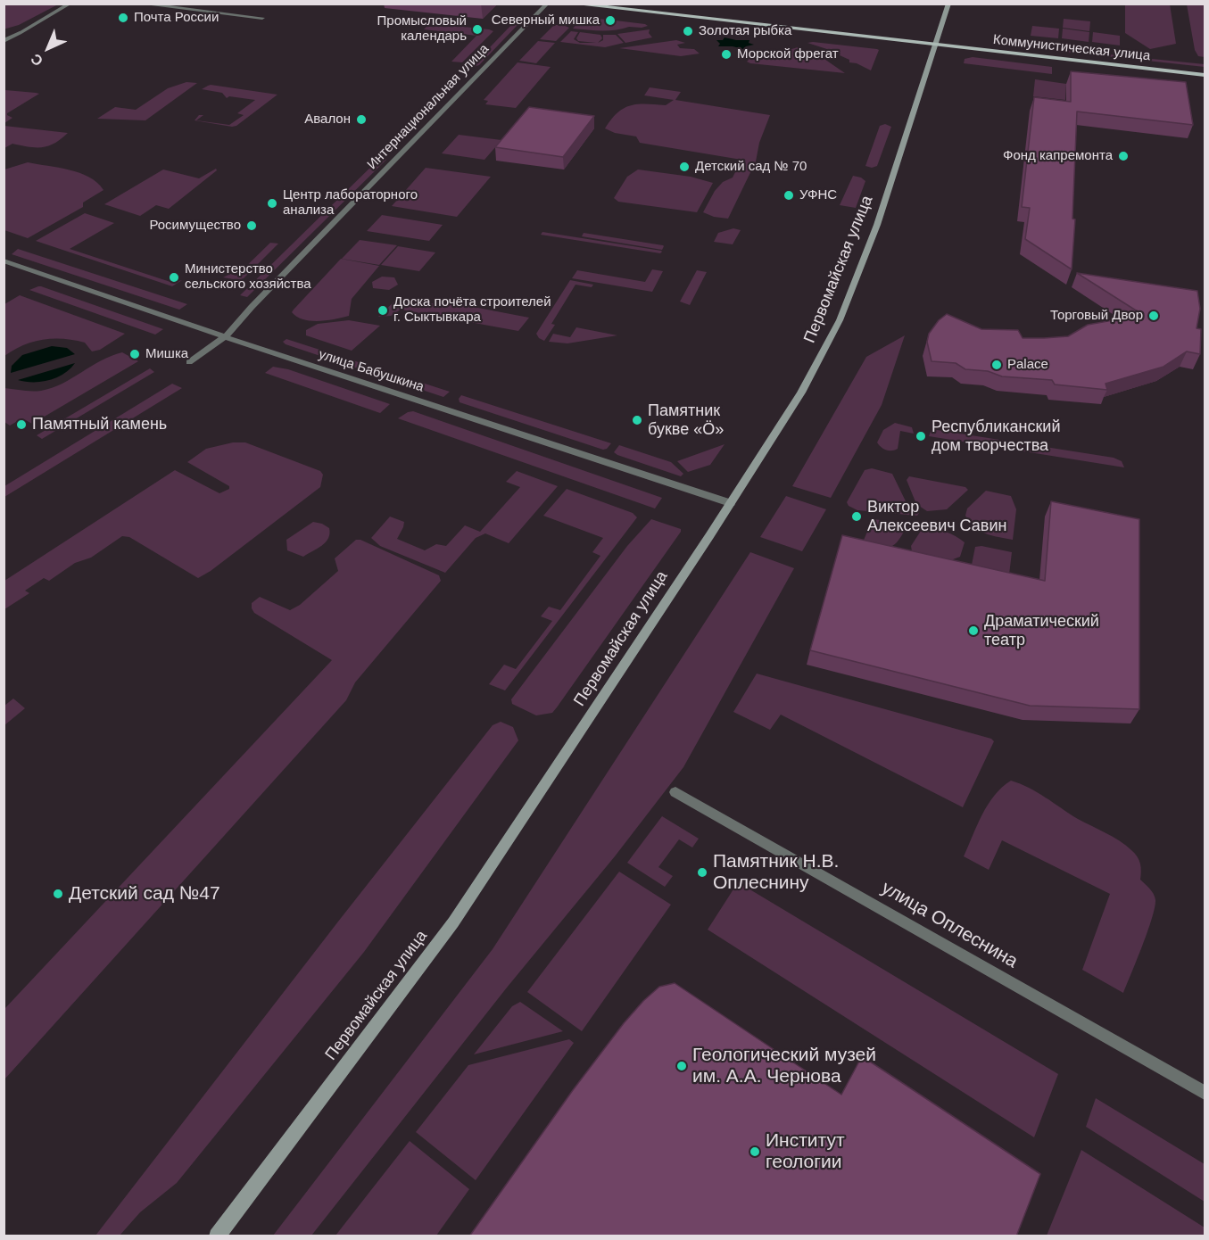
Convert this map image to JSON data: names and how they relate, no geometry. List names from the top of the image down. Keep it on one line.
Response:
{"streets":{"main road":["Коммунистическая улица","Первомайская улица"],"street":["Интернациональная улица","улица Бабушкина","улица Оплеснина"]},"crossings":[["Коммунистическая улица","Первомайская улица"],["Интернациональная улица","улица Бабушкина"],["Первомайская улица","улица Бабушкина"]],"places":["Почта России","Северный мишка","Промысловый календарь","Золотая рыбка","Морской фрегат","Авалон","Фонд капремонта","Детский сад № 70","УФНС","Центр лабораторного анализа","Росимущество","Министерство сельского хозяйства","Доска почёта строителей г. Сыктывкара","Торговый Двор","Мишка","Palace","Памятник букве «Ӧ»","Памятный камень","Республиканский дом творчества","Виктор Алексеевич Савин","Драматический театр","Памятник Н.В. Оплеснину","Детский сад №47","Геологический музей им. А.А. Чернова","Институт геологии"],"north":"bottom left"}
